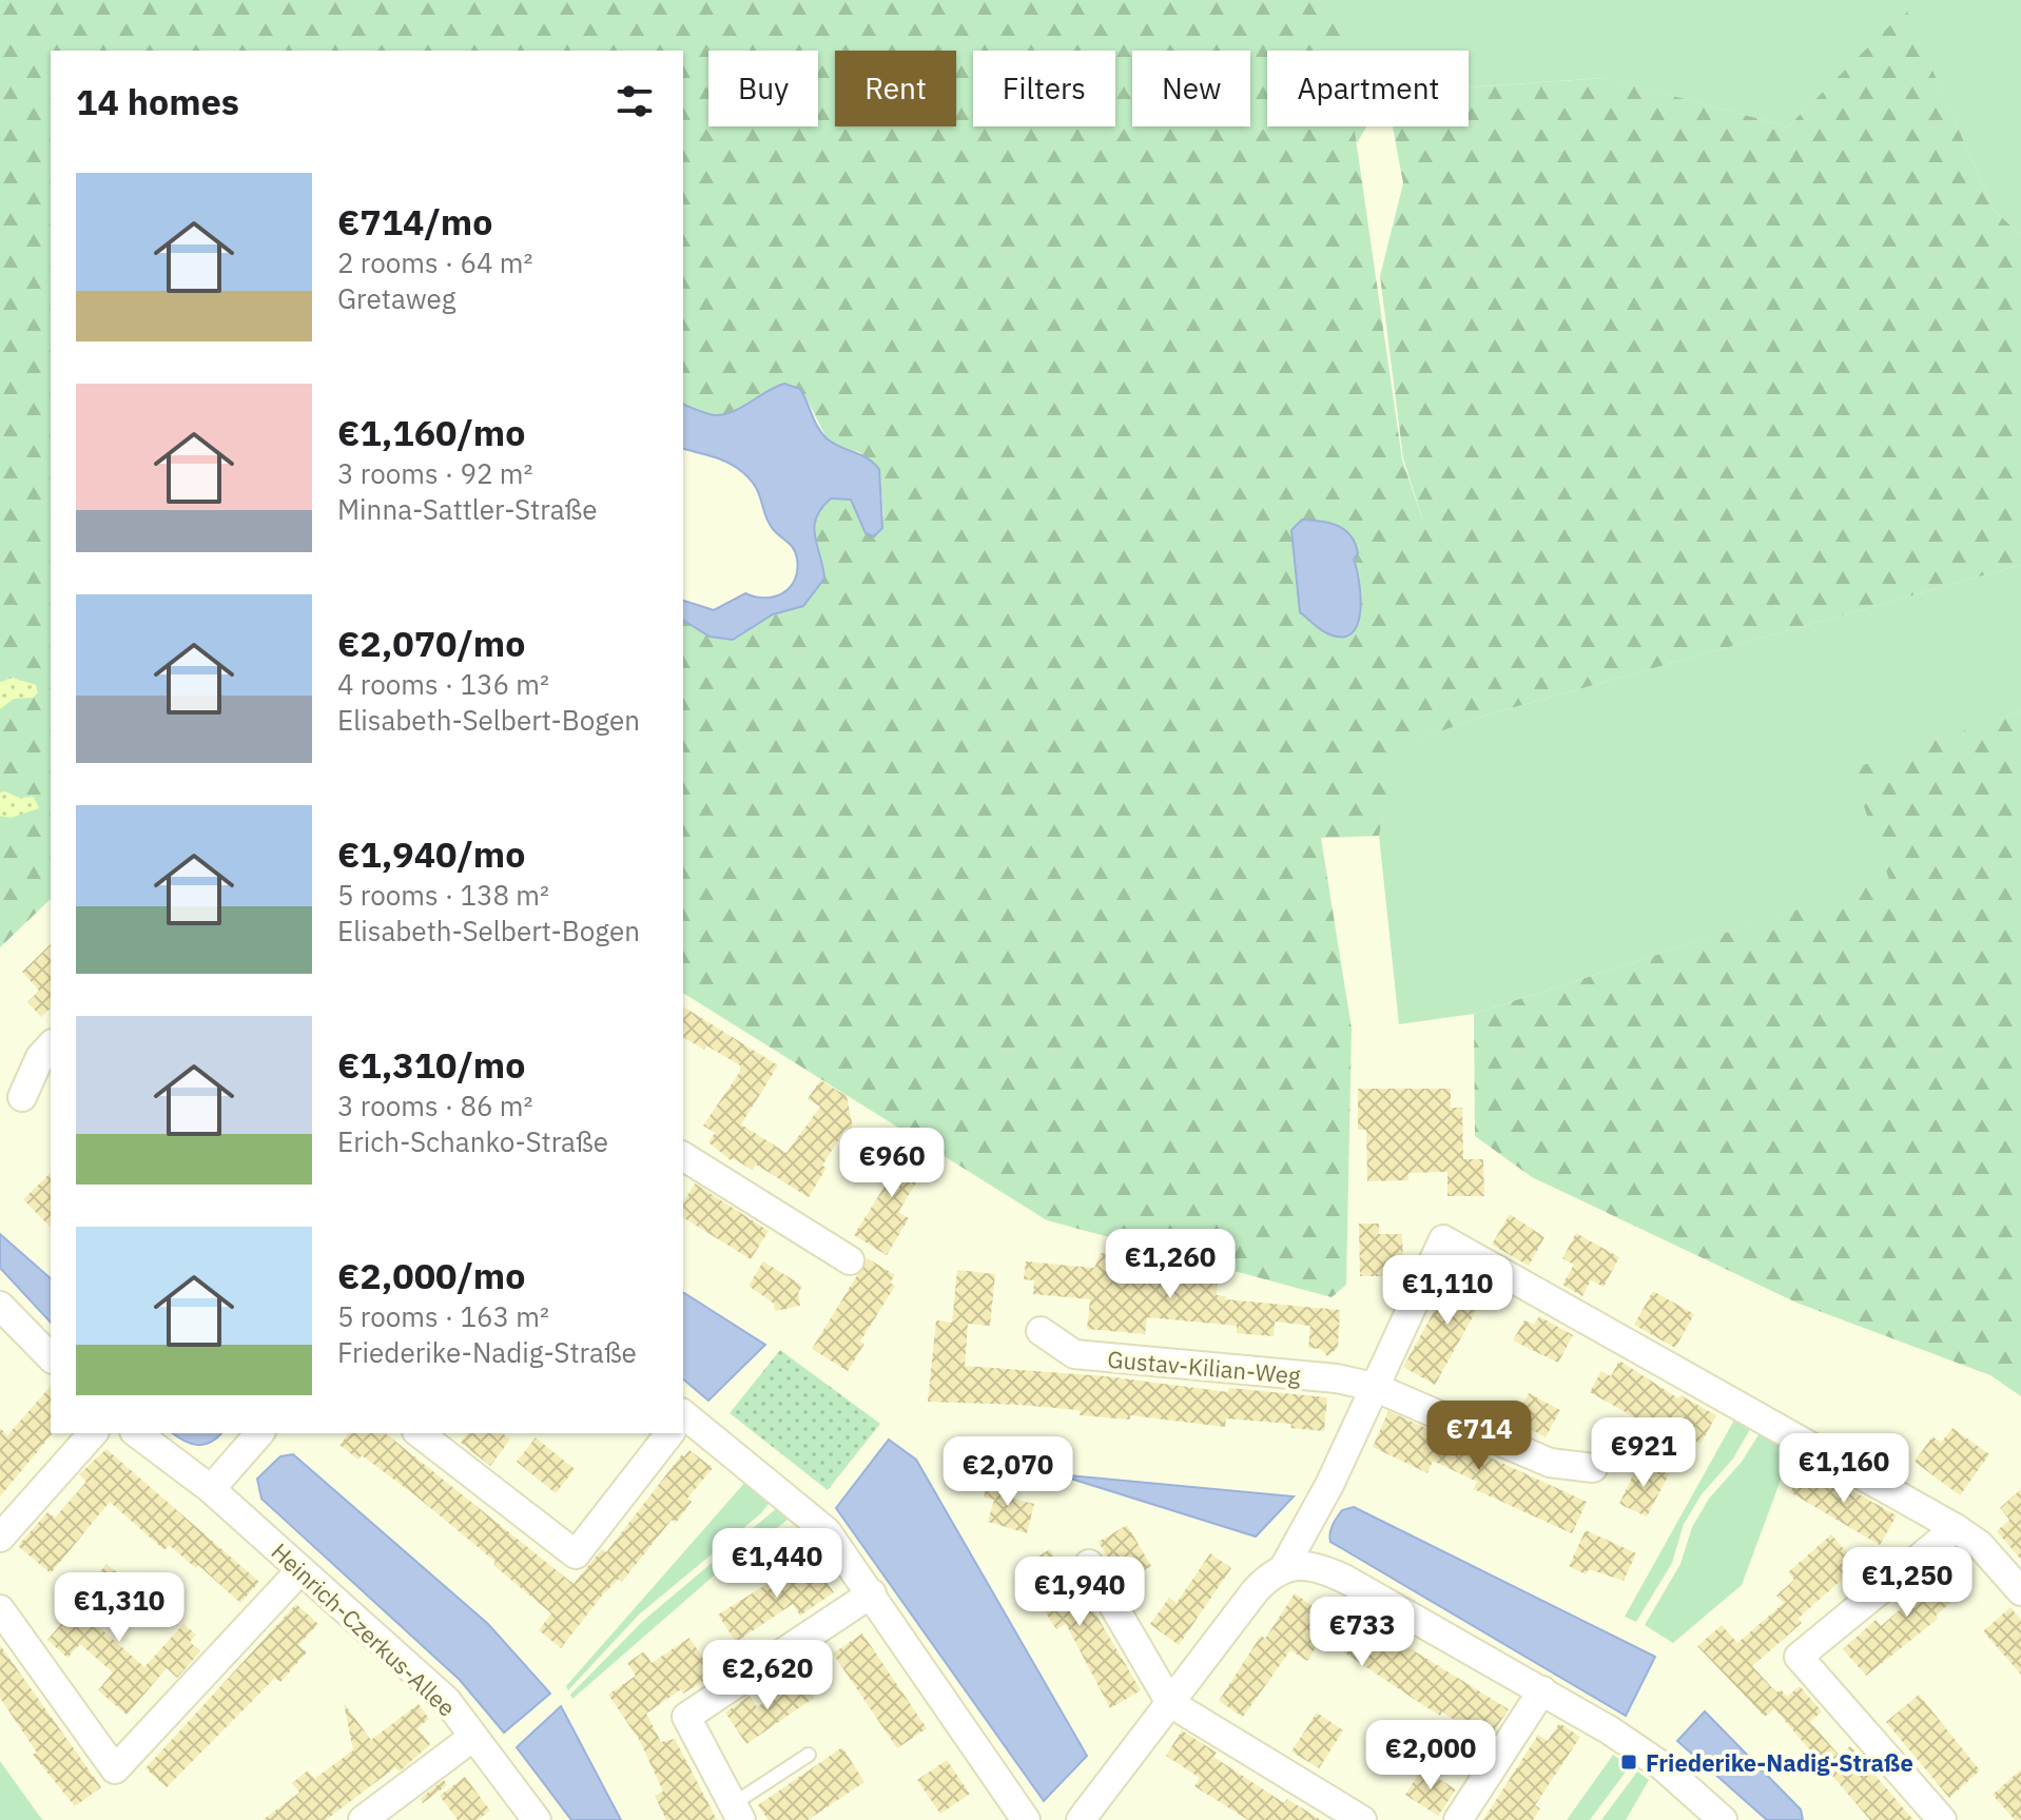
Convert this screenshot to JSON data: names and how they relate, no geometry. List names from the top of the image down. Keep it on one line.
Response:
{"streets":{"street":["Gustav-Kilian-Weg","Heinrich-Czerkus-Allee"]},"places":{"transit":["Friederike-Nadig-Straße"]},"page":{"chip":["Buy","Rent","Filters","New","Apartment"],"heading":"14 homes","list":[{"name":"€714/mo","note":"2 rooms · 64 m² · Gretaweg"},{"name":"€1,160/mo","note":"3 rooms · 92 m² · Minna-Sattler-Straße"},{"name":"€2,070/mo","note":"4 rooms · 136 m² · Elisabeth-Selbert-Bogen"},{"name":"€1,940/mo","note":"5 rooms · 138 m² · Elisabeth-Selbert-Bogen"},{"name":"€1,310/mo","note":"3 rooms · 86 m² · Erich-Schanko-Straße"},{"name":"€2,000/mo","note":"5 rooms · 163 m² · Friederike-Nadig-Straße"}],"price":["€960","€1,260","€1,110","€714","€921","€1,160","€2,070","€1,440","€1,250","€1,940","€1,310","€733","€2,620","€2,000"]}}
